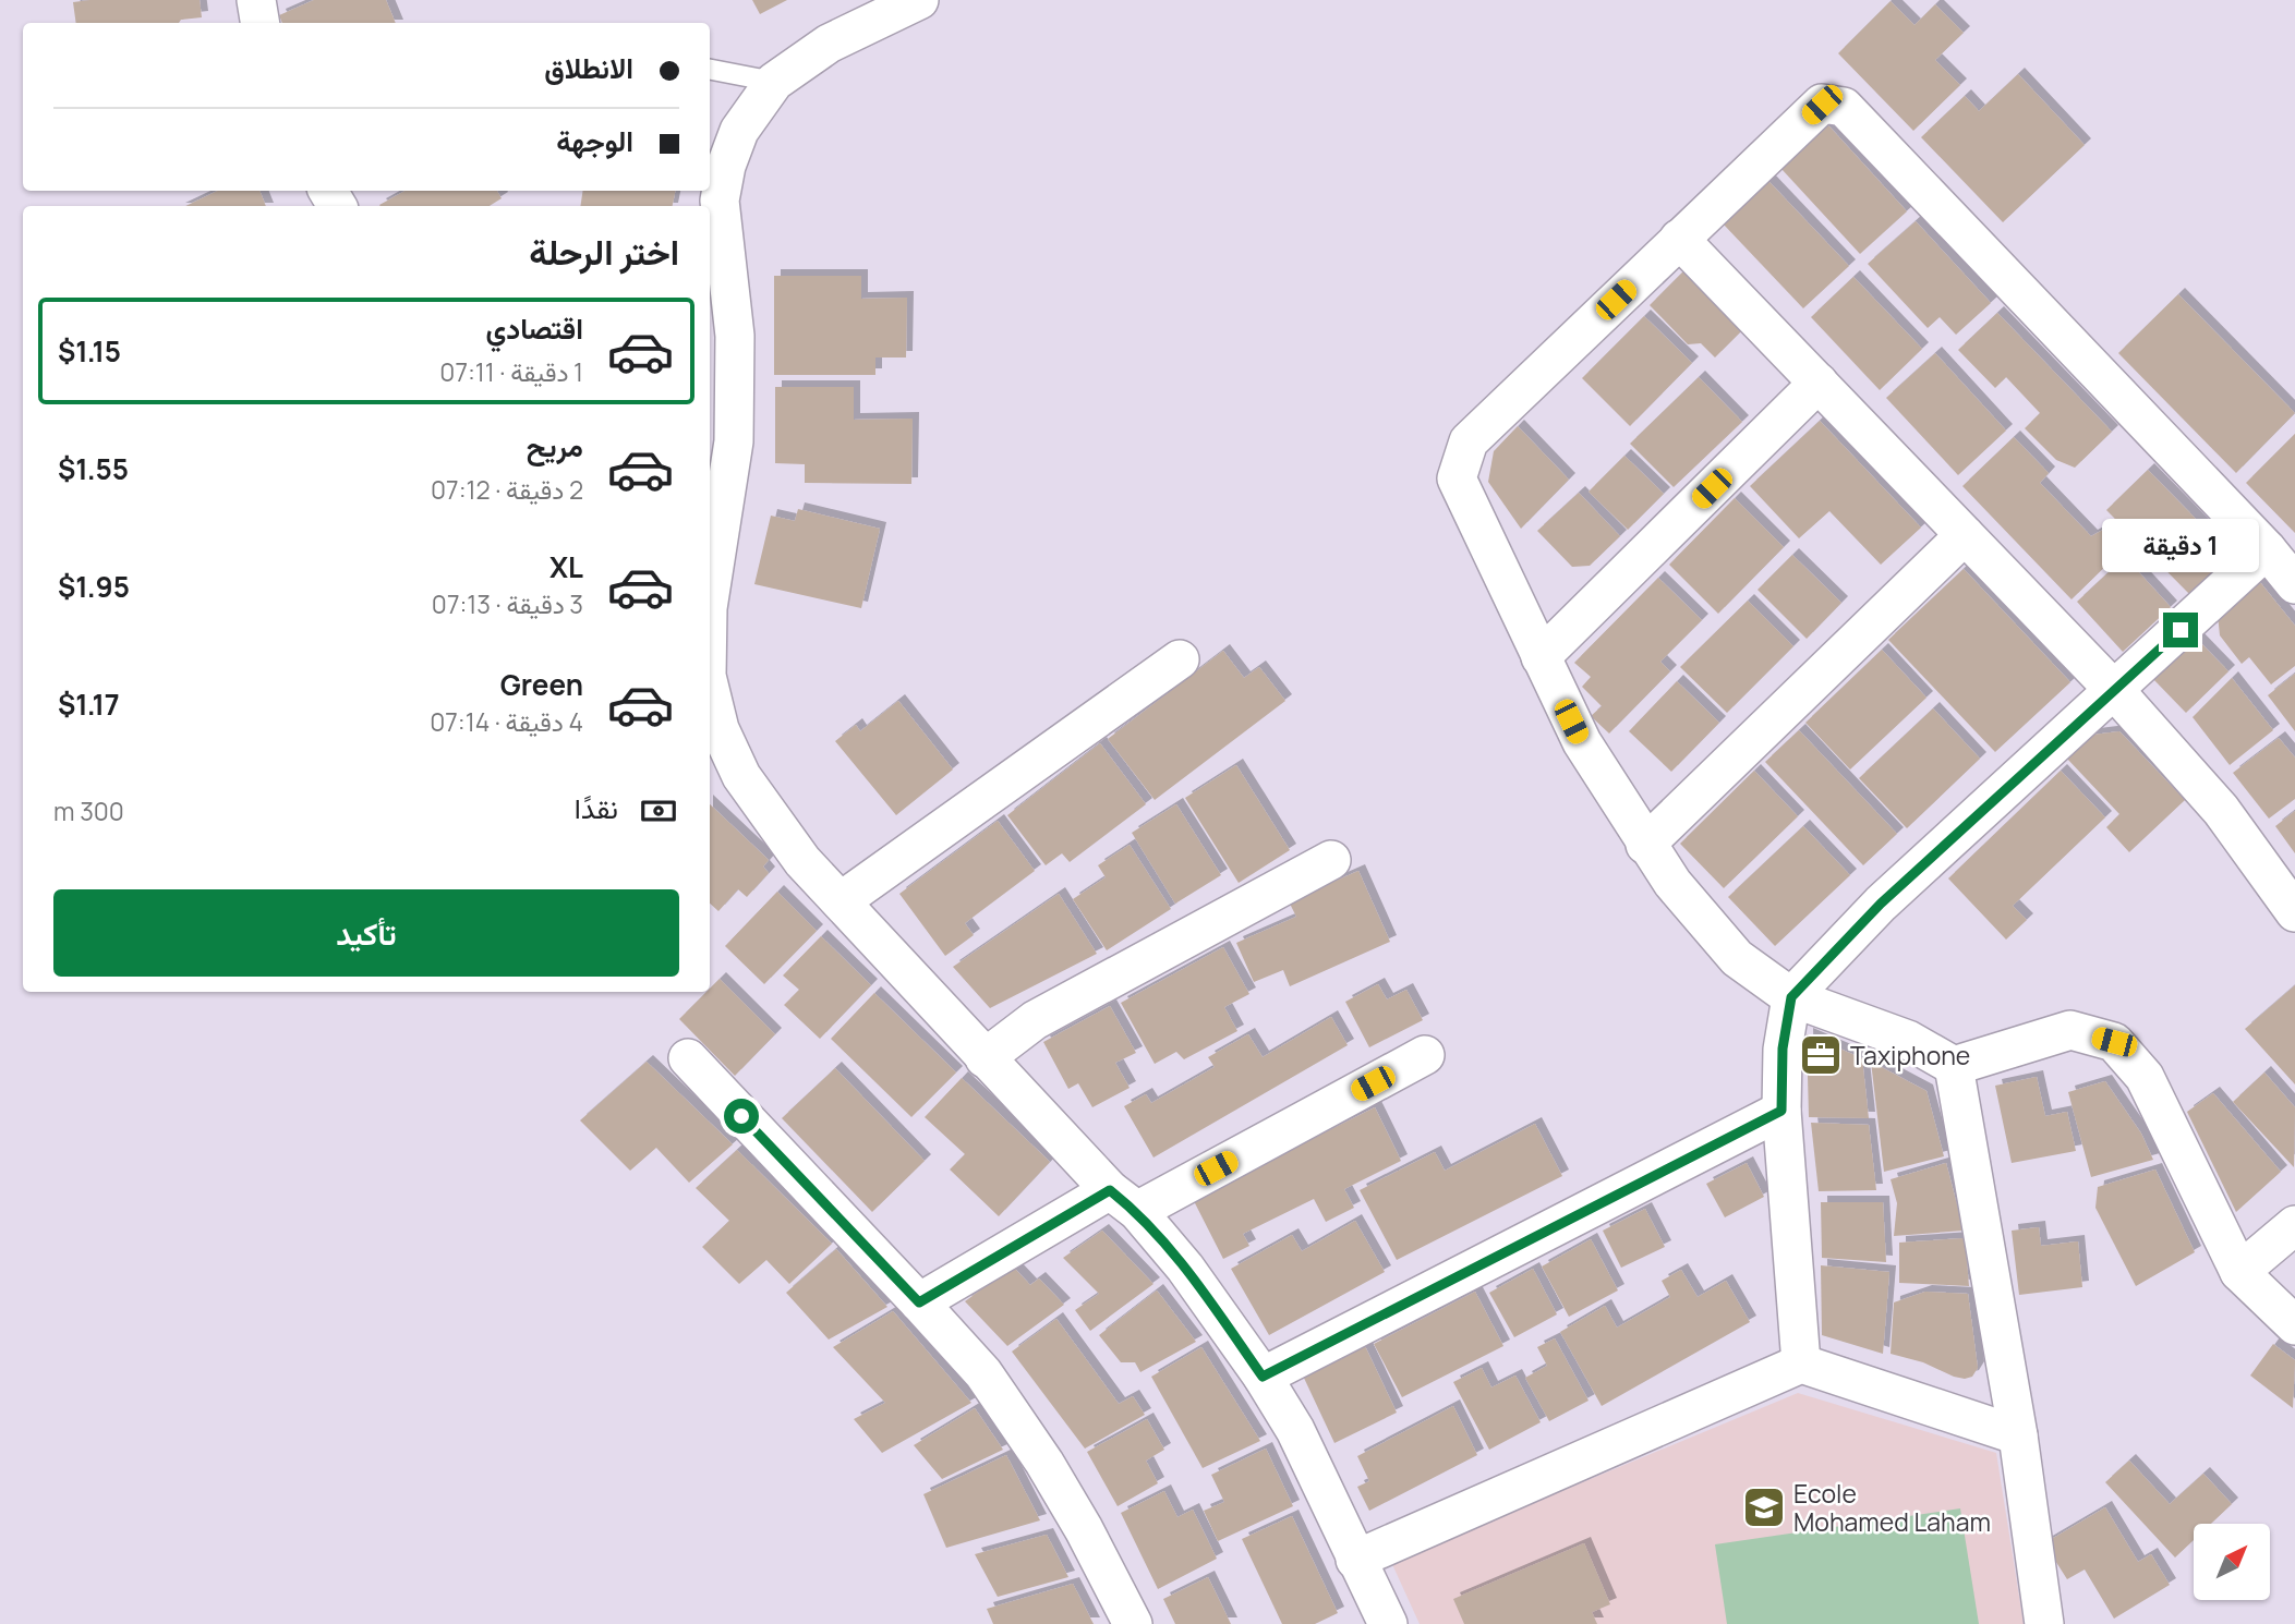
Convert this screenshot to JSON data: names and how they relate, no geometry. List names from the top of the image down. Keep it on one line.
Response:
{"places":{"office":["Taxiphone"],"school or university":["Ecole Mohamed Laham"]},"north":"top right","page":{"banner":["الانطلاق","الوجهة"],"heading":"اختر الرحلة","list":[{"name":"اقتصادي","note":"1 دقيقة · 07:11","value":"$1.15"},{"name":"مريح","note":"2 دقيقة · 07:12","value":"$1.55"},{"name":"XL","note":"3 دقيقة · 07:13","value":"$1.95"},{"name":"Green","note":"4 دقيقة · 07:14","value":"$1.17"}],"bubble":"1 دقيقة","pay":["نقدًا","300 m"],"buttons":"تأكيد"}}
